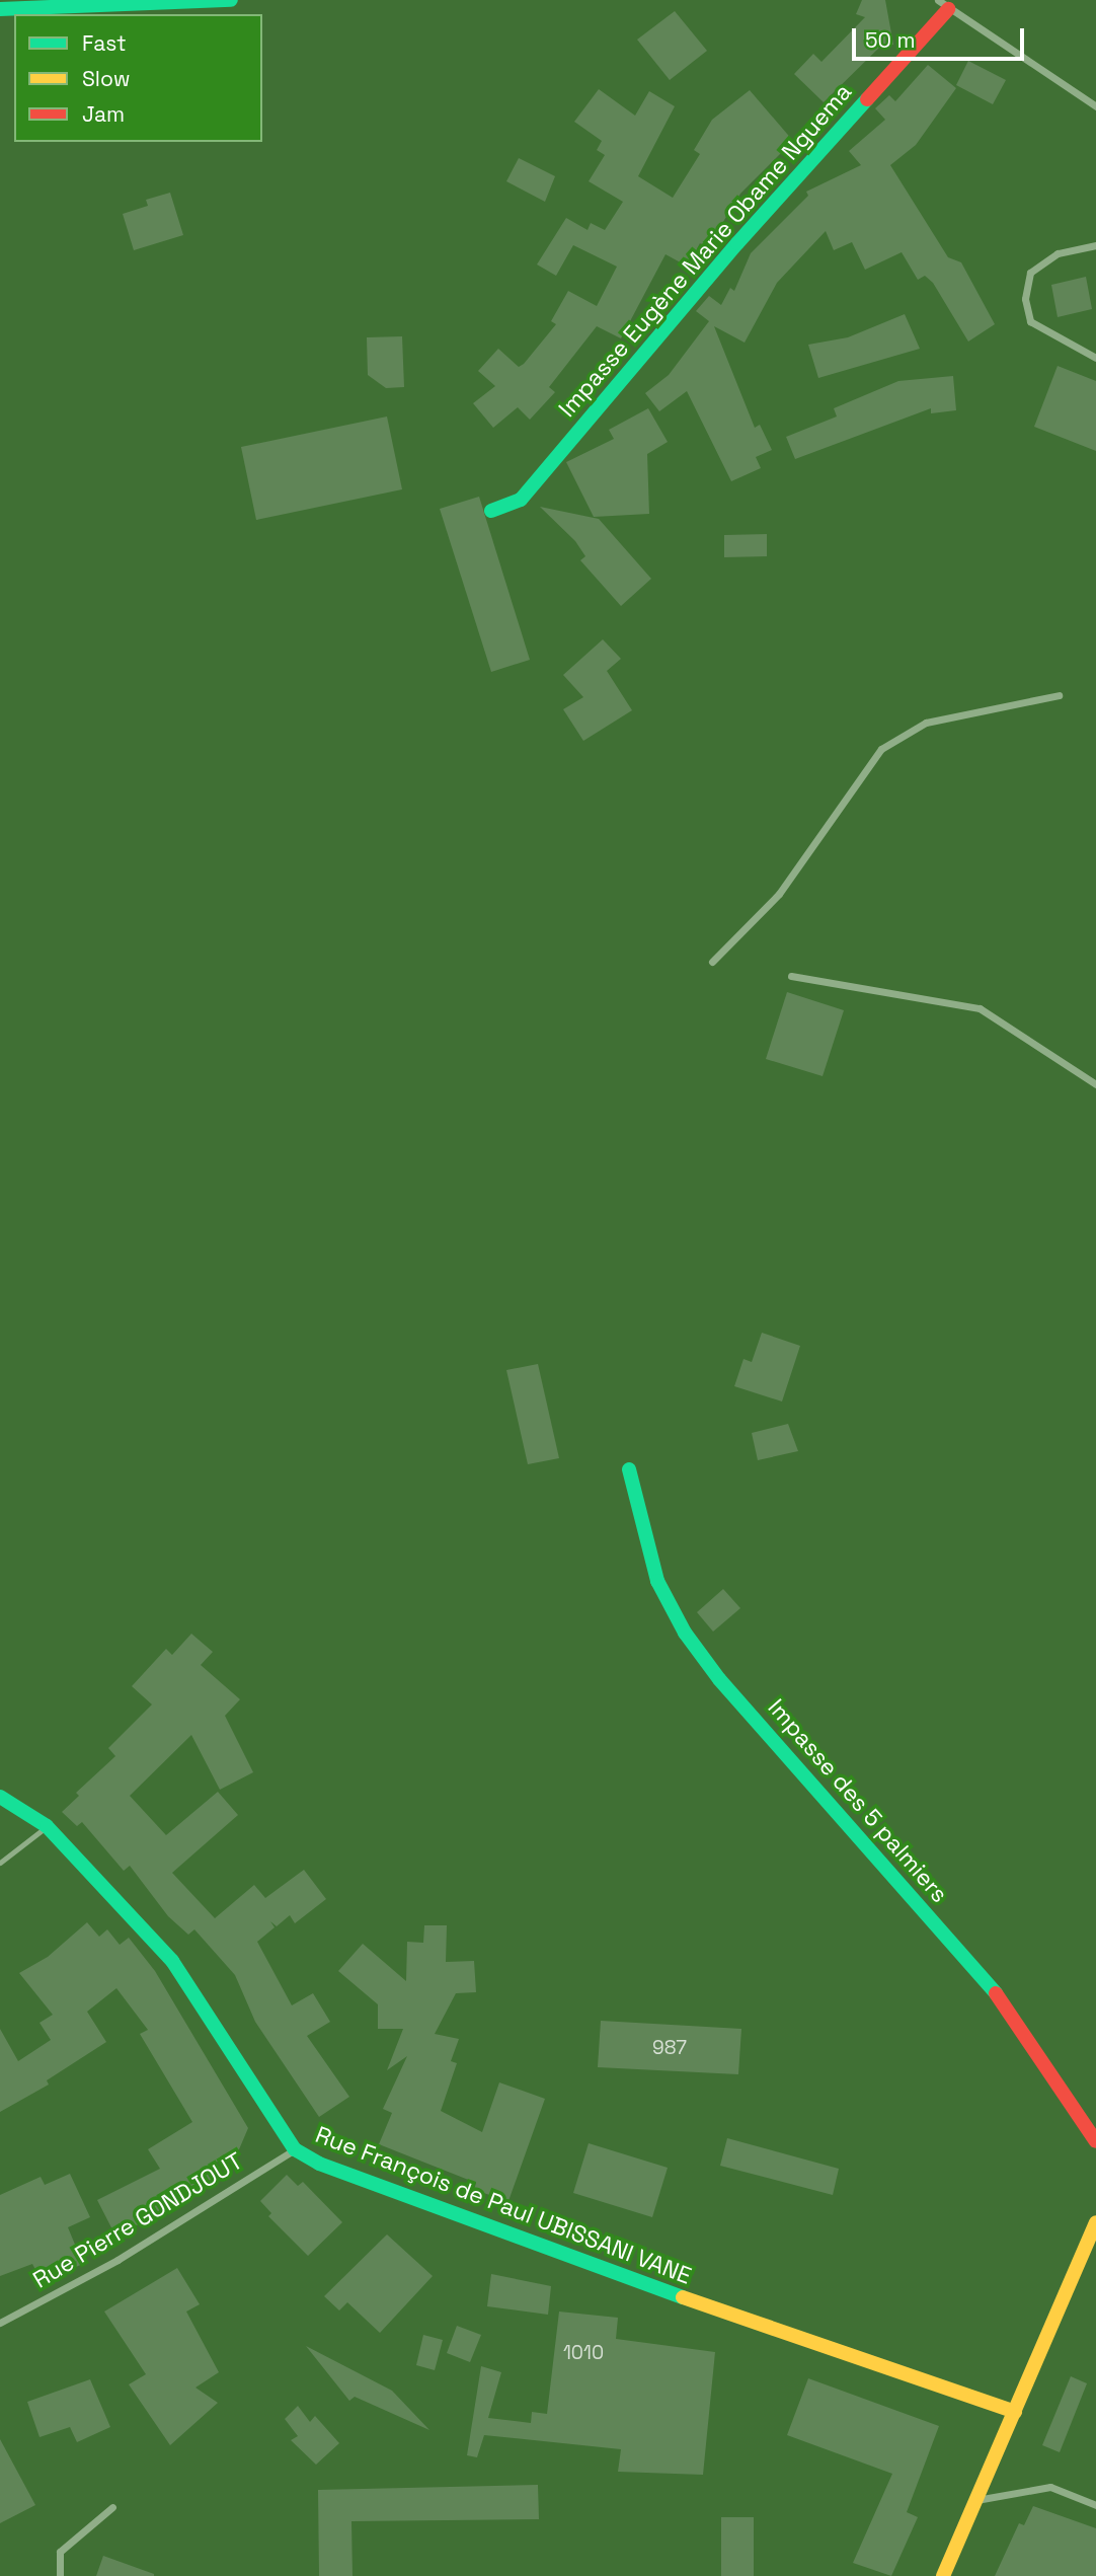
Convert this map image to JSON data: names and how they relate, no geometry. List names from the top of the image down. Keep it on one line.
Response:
{"streets":{"street":["Impasse Eugène Marie Obame Nguema","Impasse des 5 palmiers","Rue François de Paul UBISSANI VANE","Rue Pierre GONDJOUT"]},"crossings":[["Rue François de Paul UBISSANI VANE","Rue Pierre GONDJOUT"]],"house_numbers":["987","1010"],"legend":["Fast","Slow","Jam"],"scale_bar":"50 m"}
